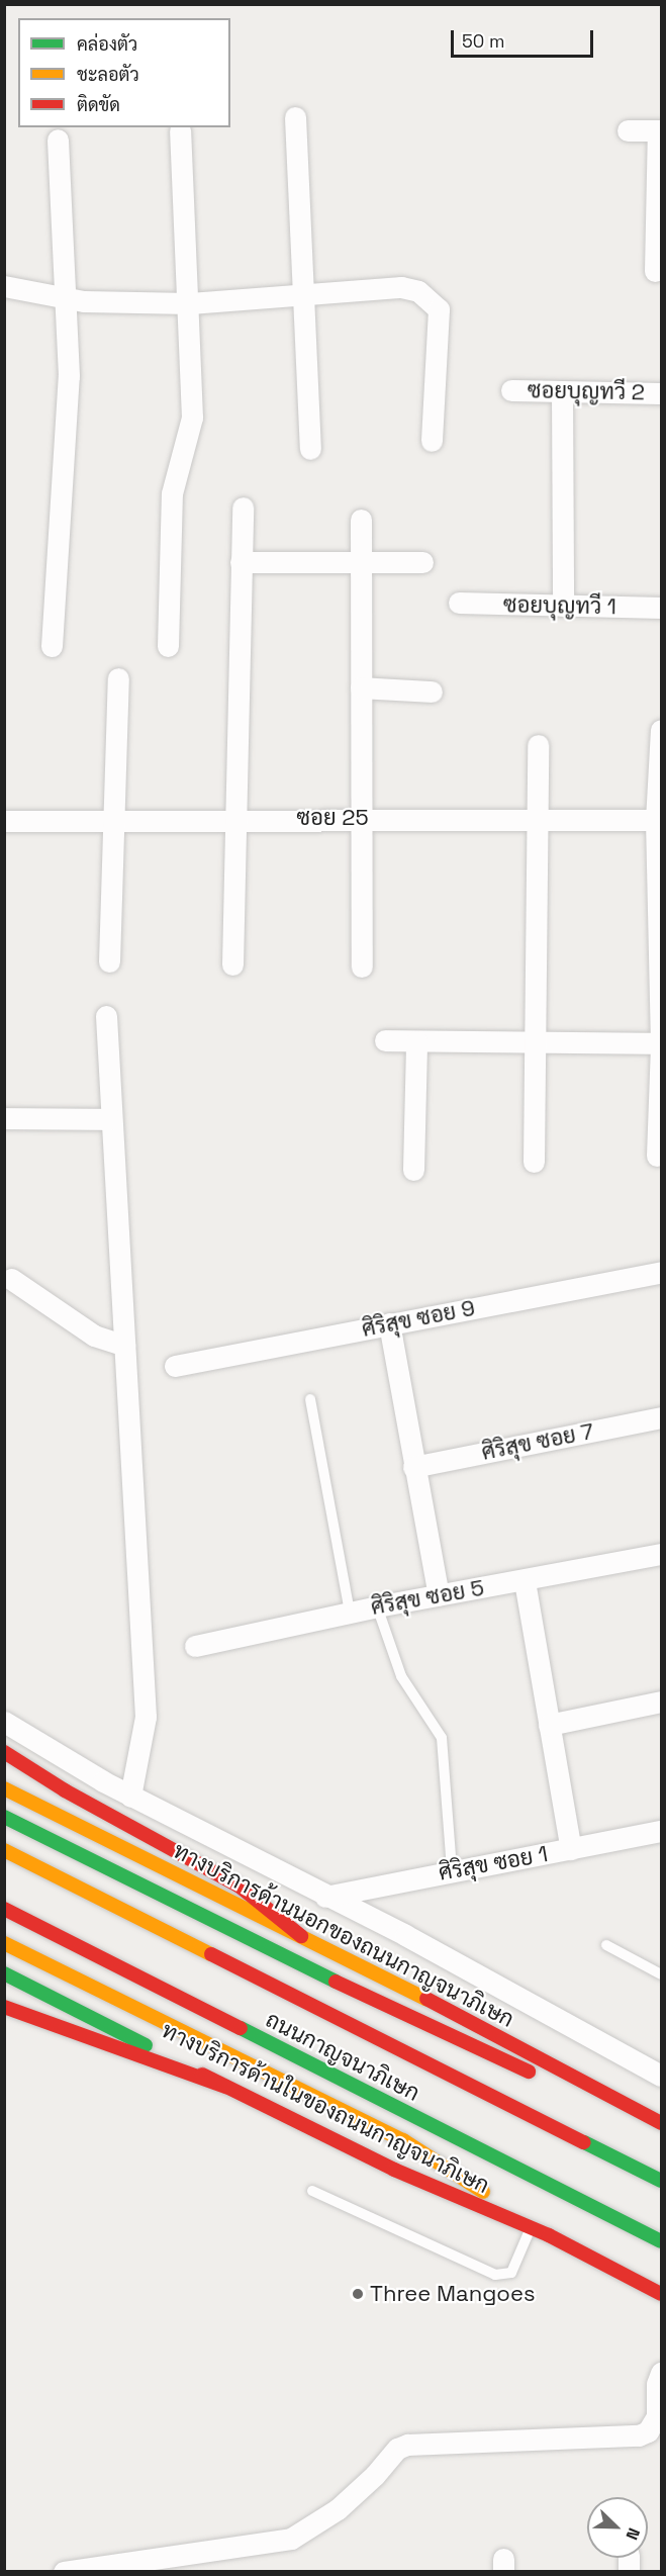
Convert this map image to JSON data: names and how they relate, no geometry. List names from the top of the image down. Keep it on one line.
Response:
{"streets":{"main road":["ทางบริการด้านนอกของถนนกาญจนาภิเษก","ถนนกาญจนาภิเษก","ทางบริการด้านในของถนนกาญจนาภิเษก"],"street":["ซอยบุญทวี 2","ซอยบุญทวี 1","ซอย 25","ศิริสุข ซอย 9","ศิริสุข ซอย 7","ศิริสุข ซอย 5","ศิริสุข ซอย 1"]},"places":["Three Mangoes"],"legend":["คล่องตัว","ชะลอตัว","ติดขัด"],"scale_bar":"50 m","north":"bottom right"}
